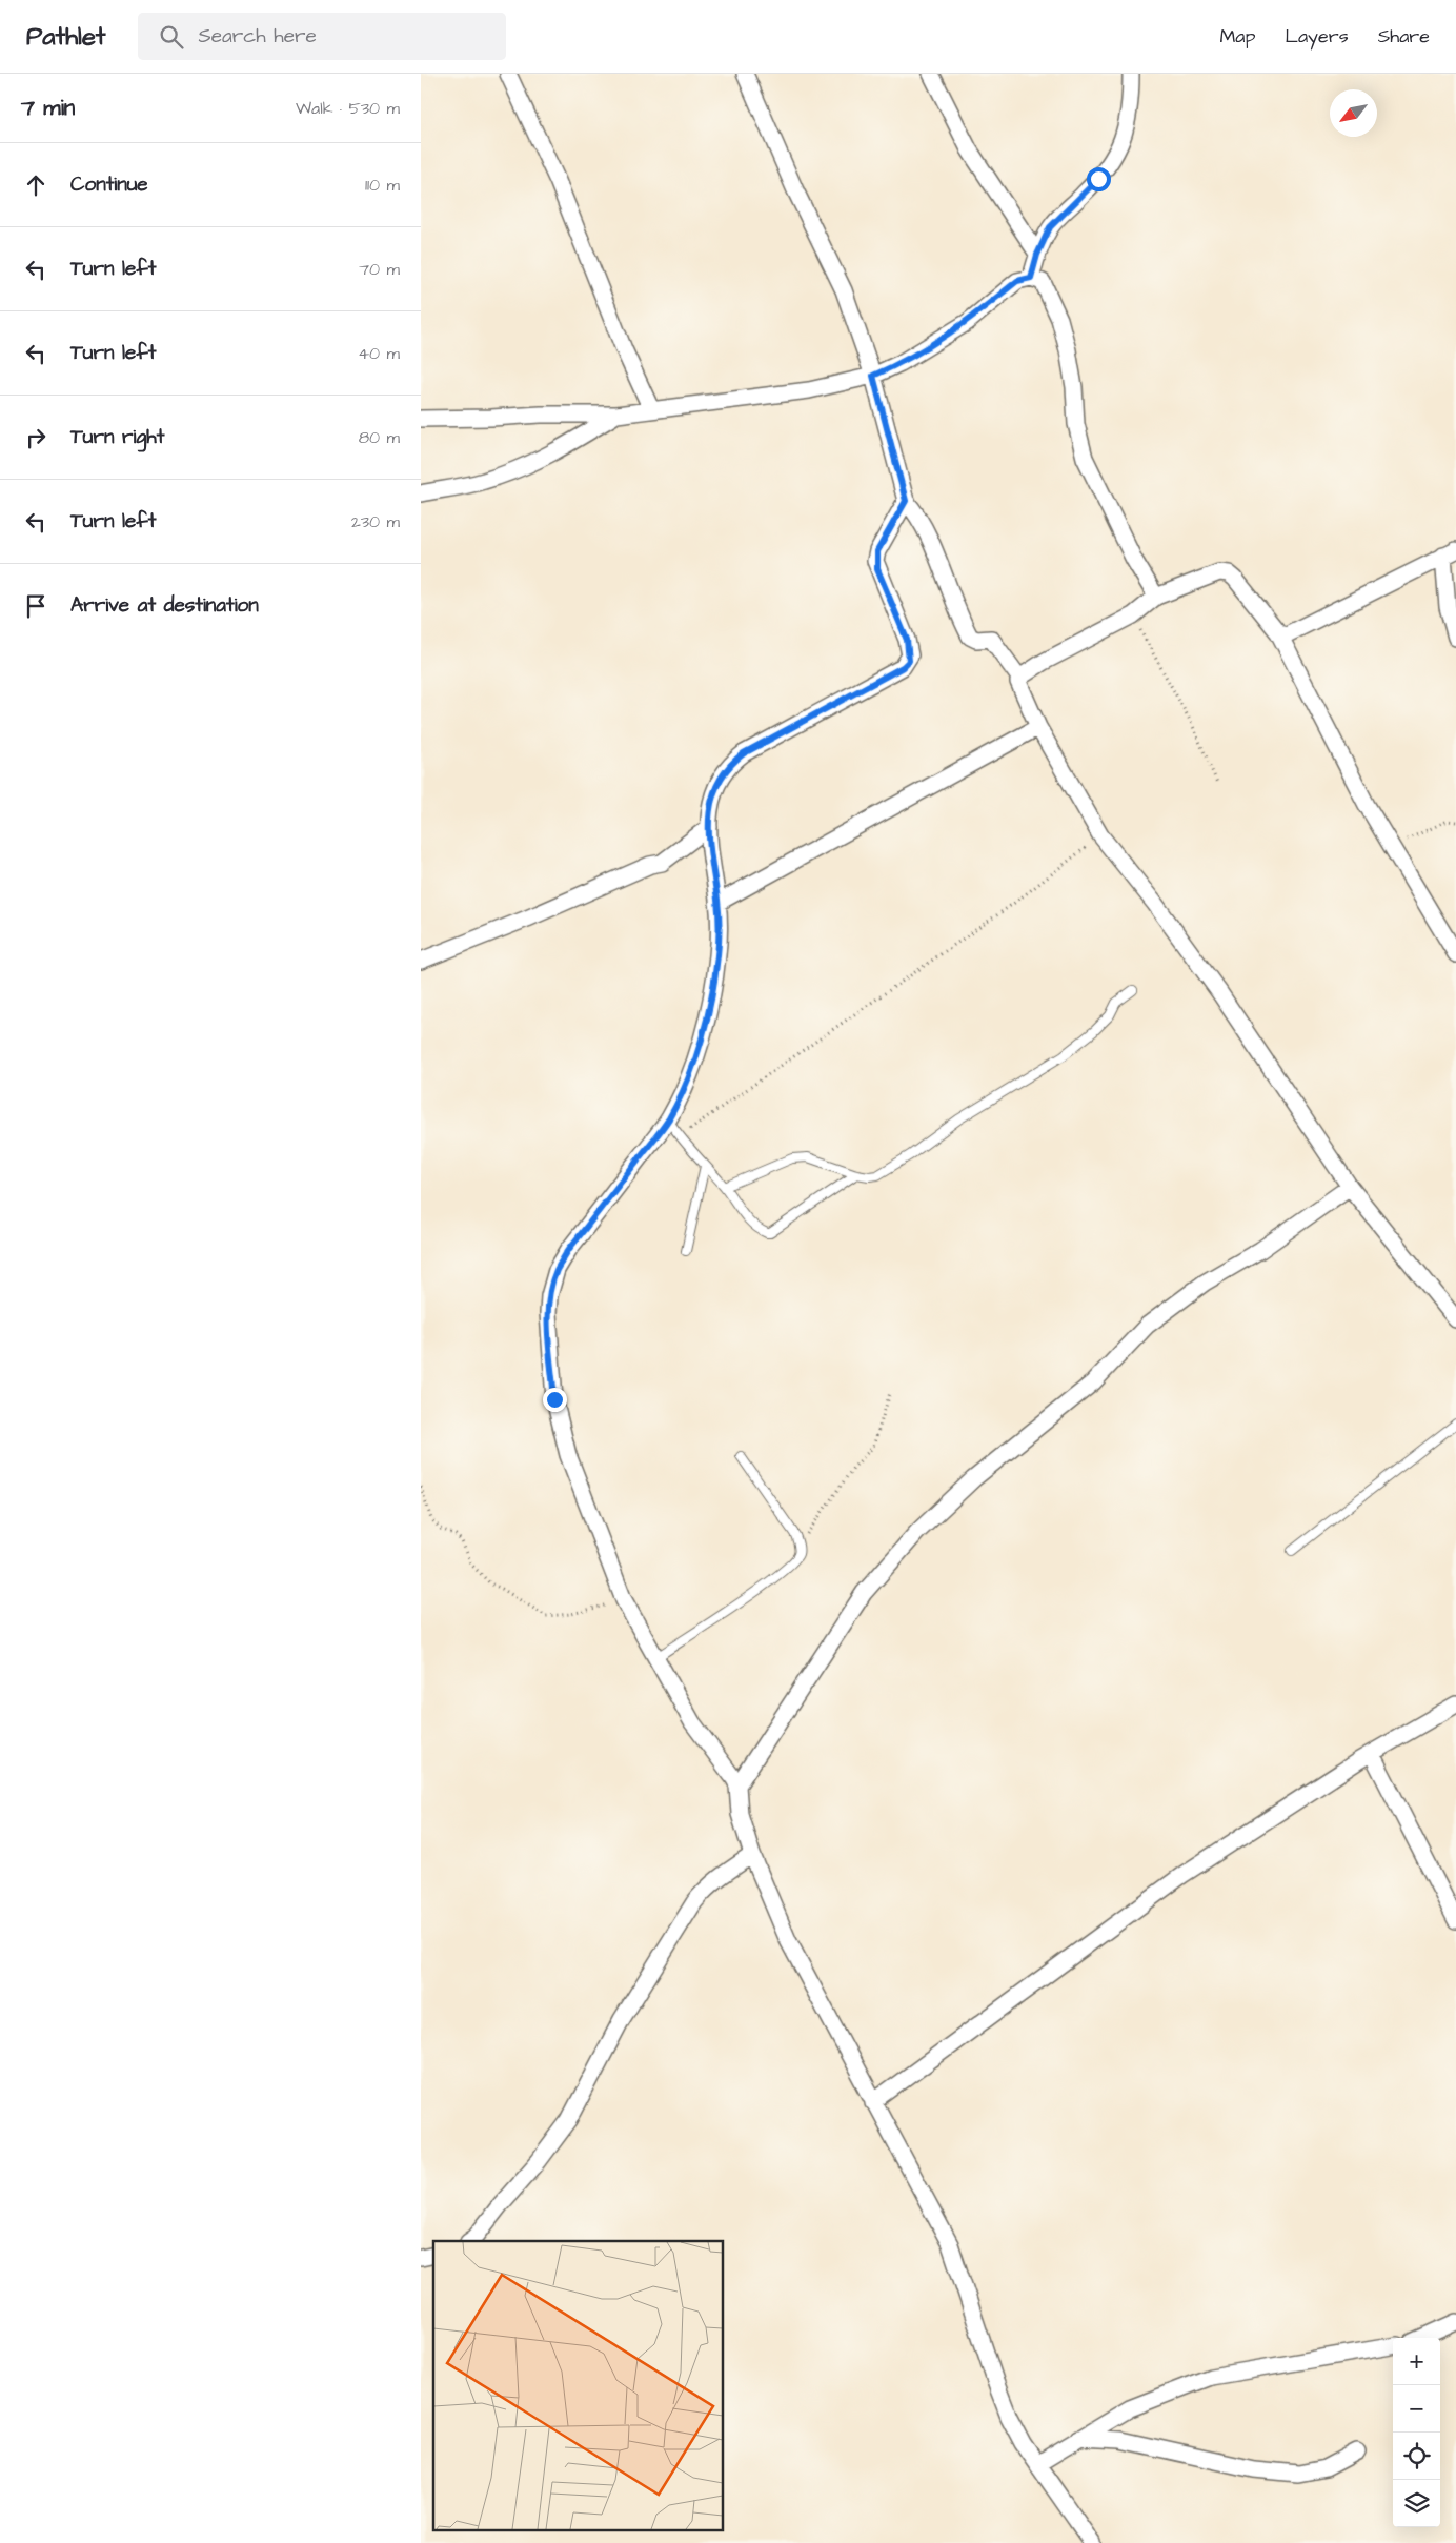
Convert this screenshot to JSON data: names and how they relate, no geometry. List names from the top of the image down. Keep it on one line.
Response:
{"north":"bottom left","page":{"header":"Pathlet","search":"Search here","nav":["Map","Layers","Share"],"heading":["7 min","Walk · 530 m"],"list":[["Continue","110 m"],["Turn left","70 m"],["Turn left","40 m"],["Turn right","80 m"],["Turn left","230 m"],"Arrive at destination"],"map_buttons":["+","−"]}}
